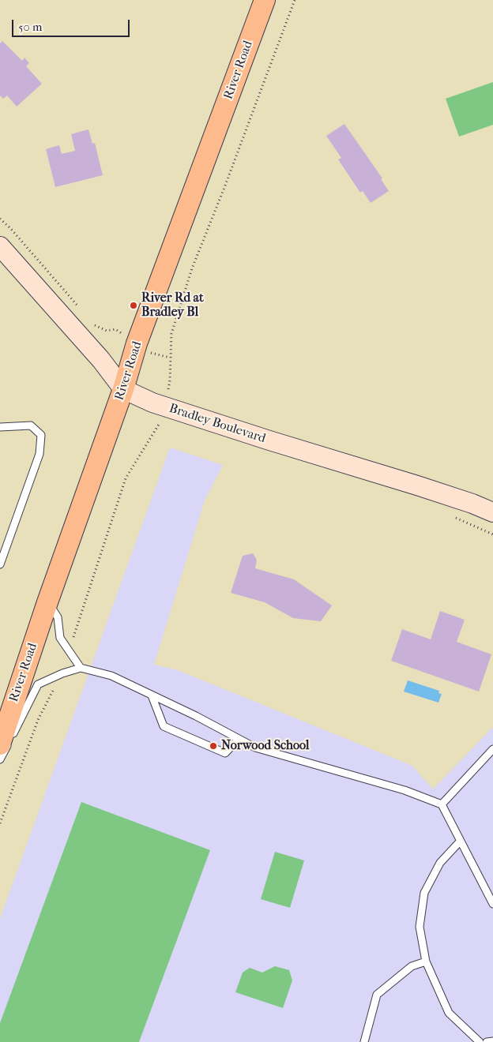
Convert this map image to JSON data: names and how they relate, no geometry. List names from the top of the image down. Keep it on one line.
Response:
{"streets":{"main road":["River Road","Bradley Boulevard"]},"crossings":[["River Road","Bradley Boulevard"]],"places":["River Rd at Bradley Bl","Norwood School"],"scale_bar":"50 m"}
